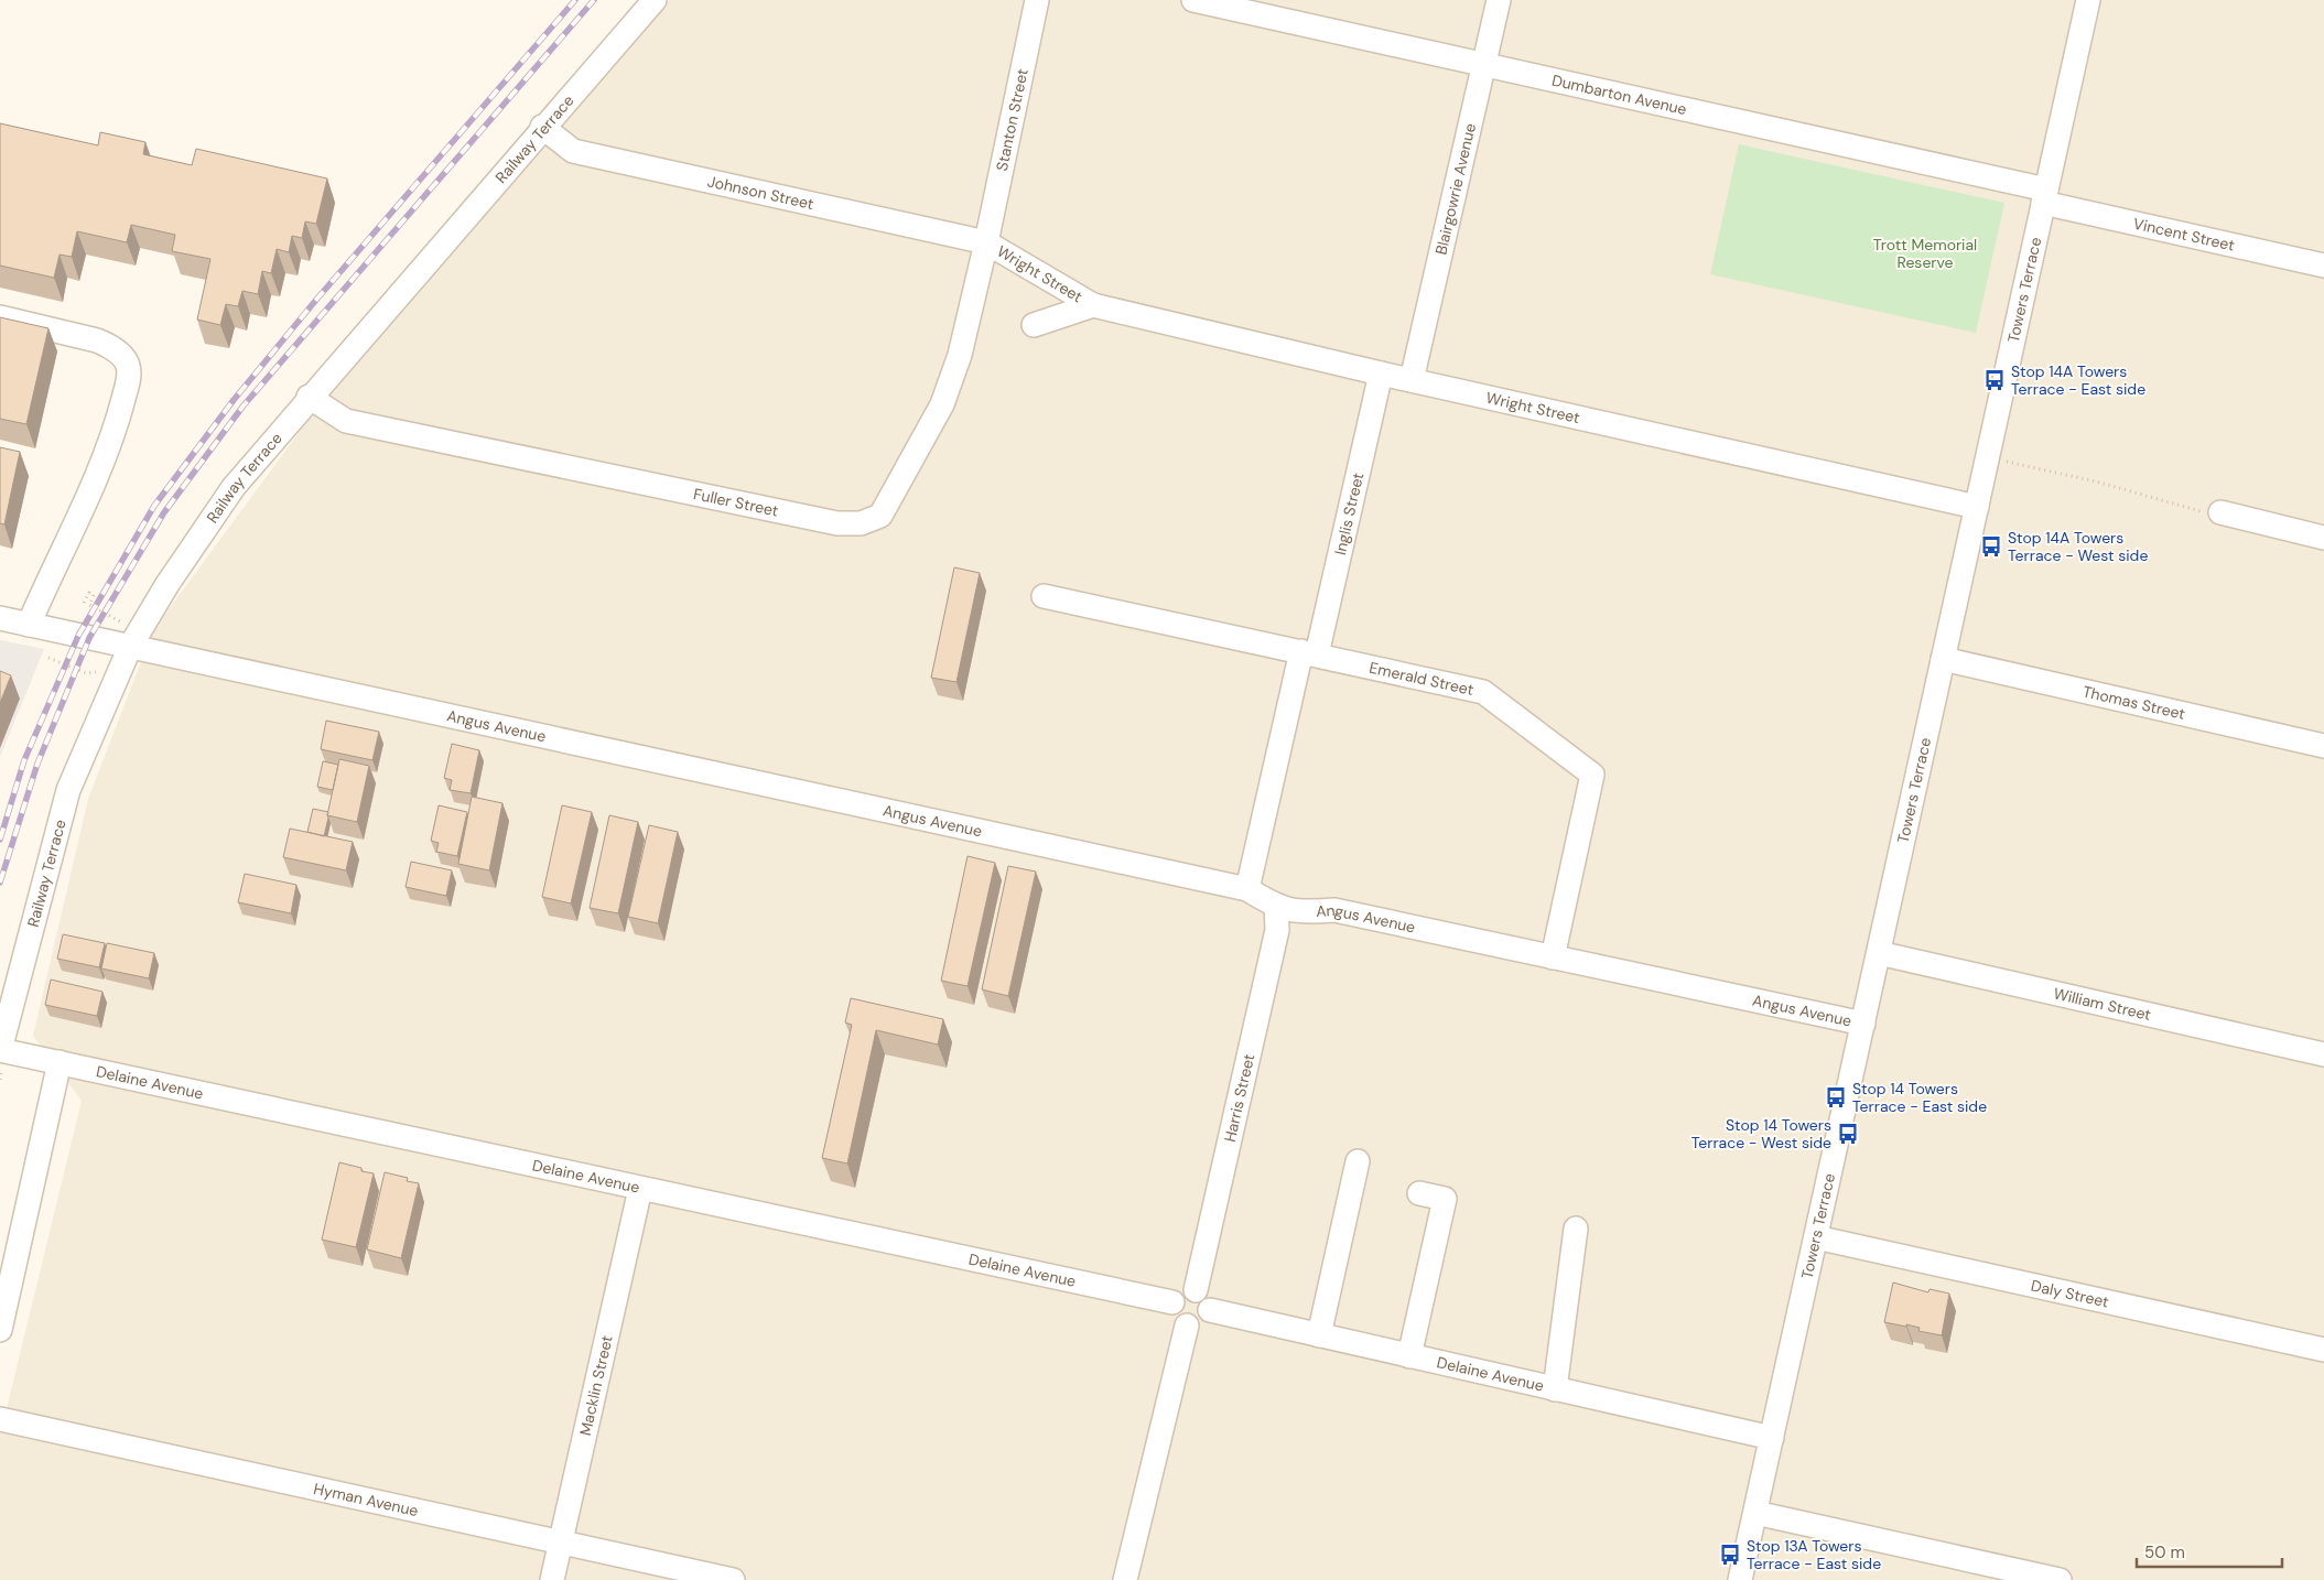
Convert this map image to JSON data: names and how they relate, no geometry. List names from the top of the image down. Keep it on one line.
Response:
{"streets":{"street":["Dumbarton Avenue","Stanton Street","Railway Terrace","Blairgowrie Avenue","Johnson Street","Vincent Street","Wright Street","Towers Terrace","Fuller Street","Inglis Street","Emerald Street","Thomas Street","Angus Avenue","William Street","Delaine Avenue","Harris Street","Daly Street","Macklin Street","Hyman Avenue"]},"crossings":[["Dumbarton Avenue","Blairgowrie Avenue"],["Dumbarton Avenue","Vincent Street"],["Dumbarton Avenue","Towers Terrace"],["Stanton Street","Johnson Street"],["Stanton Street","Wright Street"],["Stanton Street","Fuller Street"],["Railway Terrace","Johnson Street"],["Railway Terrace","Fuller Street"],["Railway Terrace","Angus Avenue"],["Railway Terrace","Delaine Avenue"],["Blairgowrie Avenue","Wright Street"],["Johnson Street","Wright Street"],["Johnson Street","Fuller Street"],["Vincent Street","Towers Terrace"],["Wright Street","Towers Terrace"],["Wright Street","Fuller Street"],["Wright Street","Inglis Street"],["Towers Terrace","Thomas Street"],["Towers Terrace","Angus Avenue"],["Towers Terrace","William Street"],["Towers Terrace","Delaine Avenue"],["Towers Terrace","Daly Street"],["Inglis Street","Emerald Street"],["Inglis Street","Angus Avenue"],["Emerald Street","Angus Avenue"],["Angus Avenue","Harris Street"],["Delaine Avenue","Harris Street"],["Delaine Avenue","Macklin Street"],["Macklin Street","Hyman Avenue"]],"parks":["Trott Memorial Reserve"],"places":{"bus stop":["Stop 14A Towers Terrace - East side","Stop 14A Towers Terrace - West side","Stop 14 Towers Terrace - East side","Stop 14 Towers Terrace - West side","Stop 13A Towers Terrace - East side"]},"scale_bar":"50 m"}
